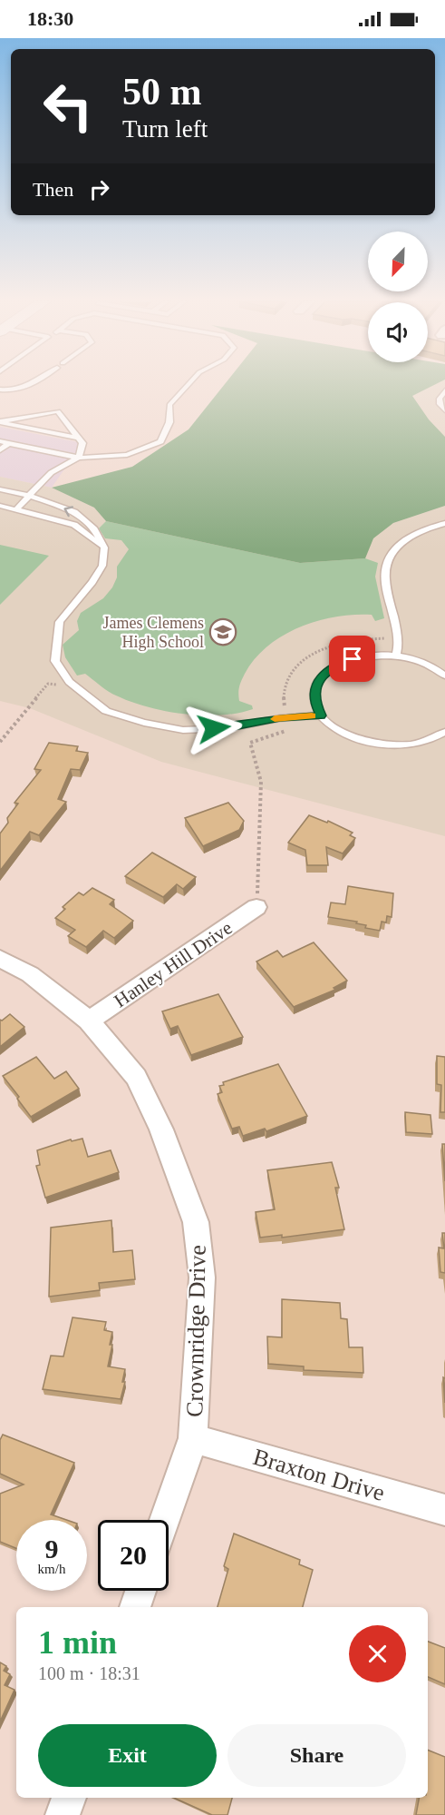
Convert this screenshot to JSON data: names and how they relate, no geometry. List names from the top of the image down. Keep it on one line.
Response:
{"streets":{"street":["Hanley Hill Drive","Crownridge Drive","Braxton Drive"]},"crossings":[["Hanley Hill Drive","Crownridge Drive"],["Crownridge Drive","Braxton Drive"]],"places":{"school or university":["James Clemens High School"]},"north":"bottom left","page":{"status":"18:30","turn":["50 m","Turn left"],"then":"Then","speed":"9 km/h","limit":"20","heading":["1 min","100 m · 18:31"],"buttons":["Exit","Share"]}}
